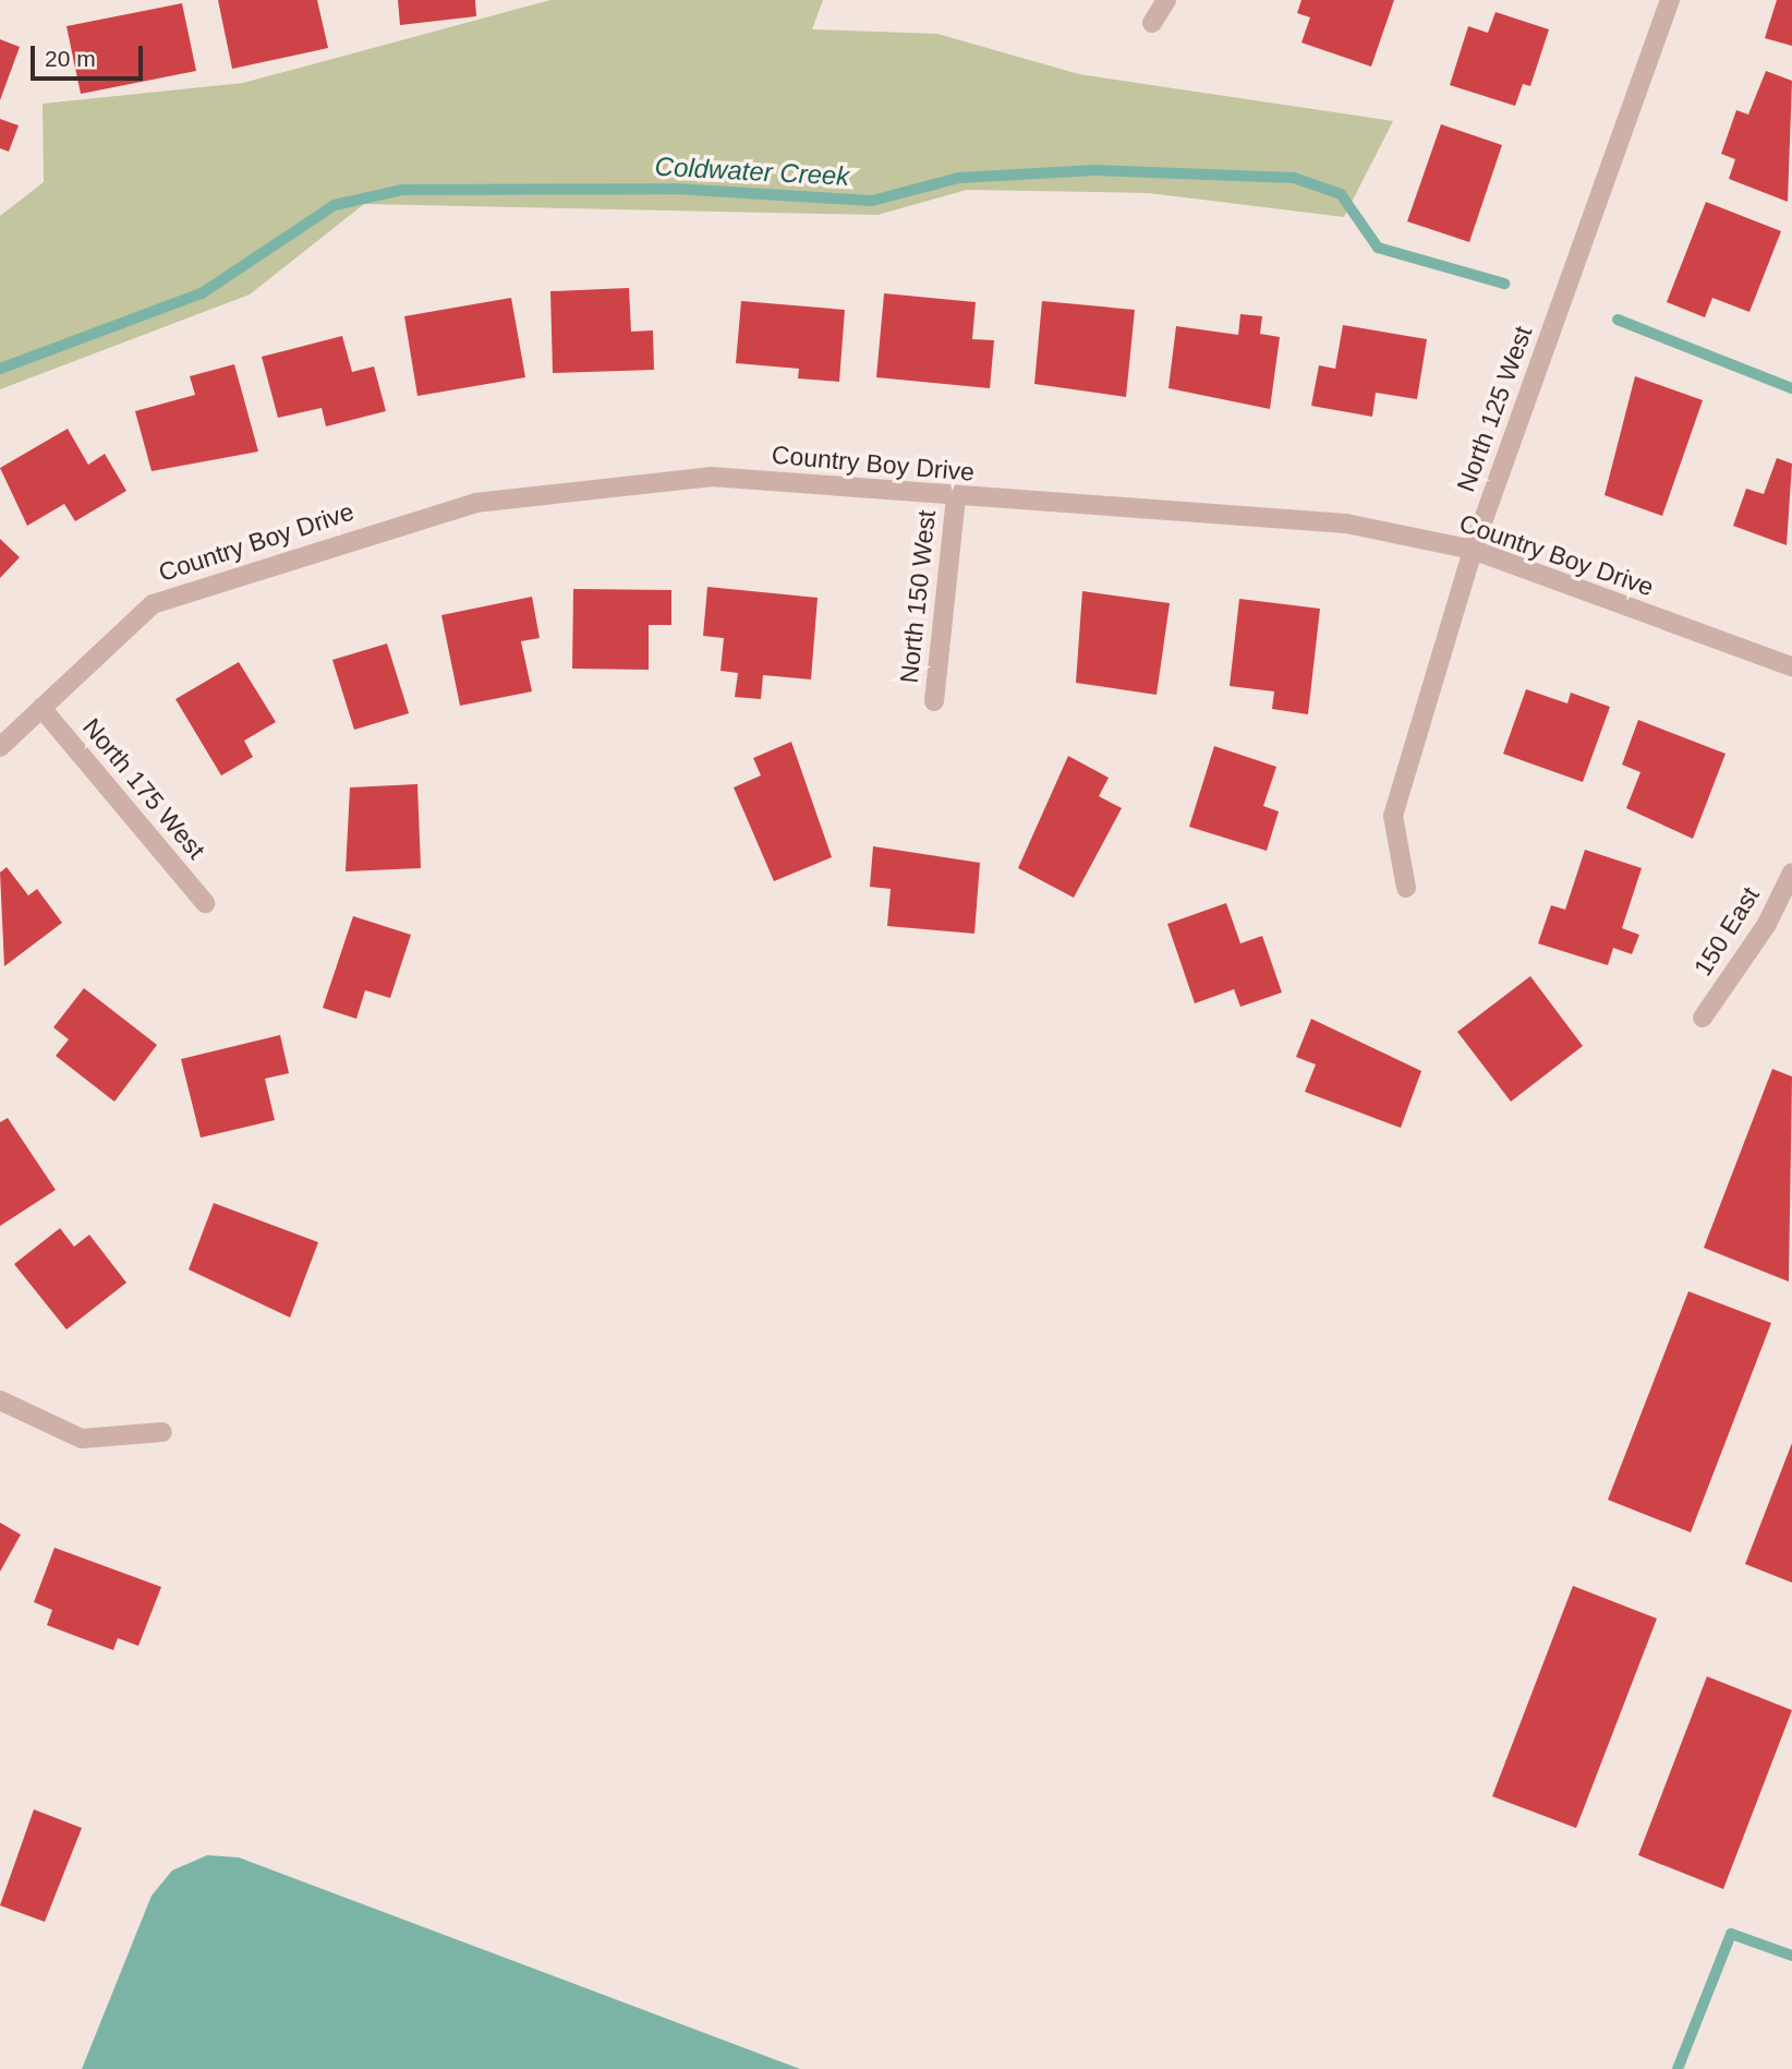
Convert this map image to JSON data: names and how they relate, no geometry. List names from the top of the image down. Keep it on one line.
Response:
{"streets":{"street":["North 125 West","Country Boy Drive","North 150 West","North 175 West","150 East"]},"crossings":[["North 125 West","Country Boy Drive"],["Country Boy Drive","North 150 West"],["Country Boy Drive","North 175 West"]],"water":["Coldwater Creek"],"scale_bar":"20 m"}
